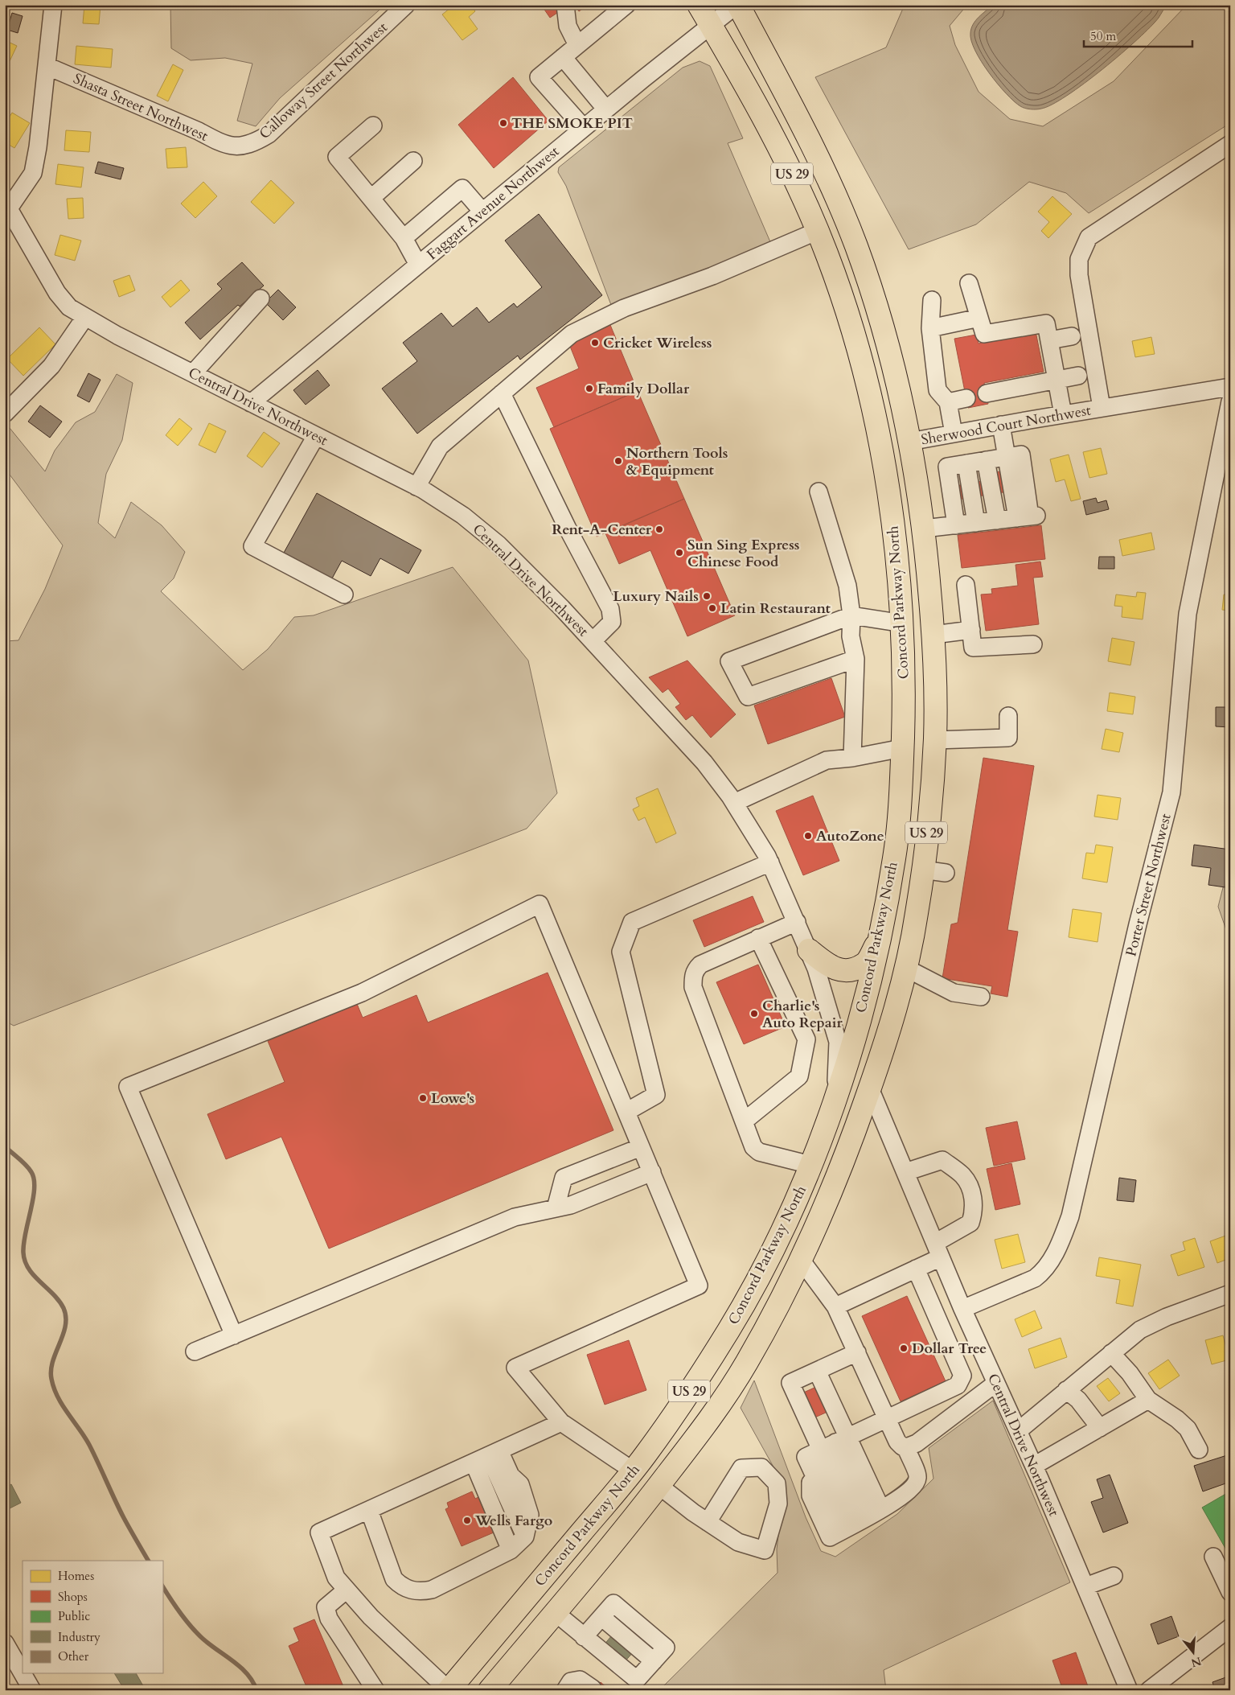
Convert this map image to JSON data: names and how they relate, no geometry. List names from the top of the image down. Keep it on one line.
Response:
{"streets":{"highway":["US 29","Concord Parkway North"],"street":["Calloway Street Northwest","Shasta Street Northwest","Faggart Avenue Northwest","Central Drive Northwest","Sherwood Court Northwest","Porter Street Northwest"]},"crossings":[["Calloway Street Northwest","Shasta Street Northwest"],["Faggart Avenue Northwest","Central Drive Northwest"],["Faggart Avenue Northwest","Concord Parkway North"],["Central Drive Northwest","Concord Parkway North"],["Central Drive Northwest","Porter Street Northwest"],["Sherwood Court Northwest","Concord Parkway North"]],"places":["THE SMOKE PIT","Cricket Wireless","Family Dollar","Northern Tools & Equipment","Rent-A-Center","Sun Sing Express Chinese Food","Luxury Nails","Latin Restaurant","AutoZone","Charlie's Auto Repair","Lowe's","Dollar Tree","Wells Fargo"],"legend":["Homes","Shops","Public","Industry","Other"],"scale_bar":"50 m","north":"bottom"}
